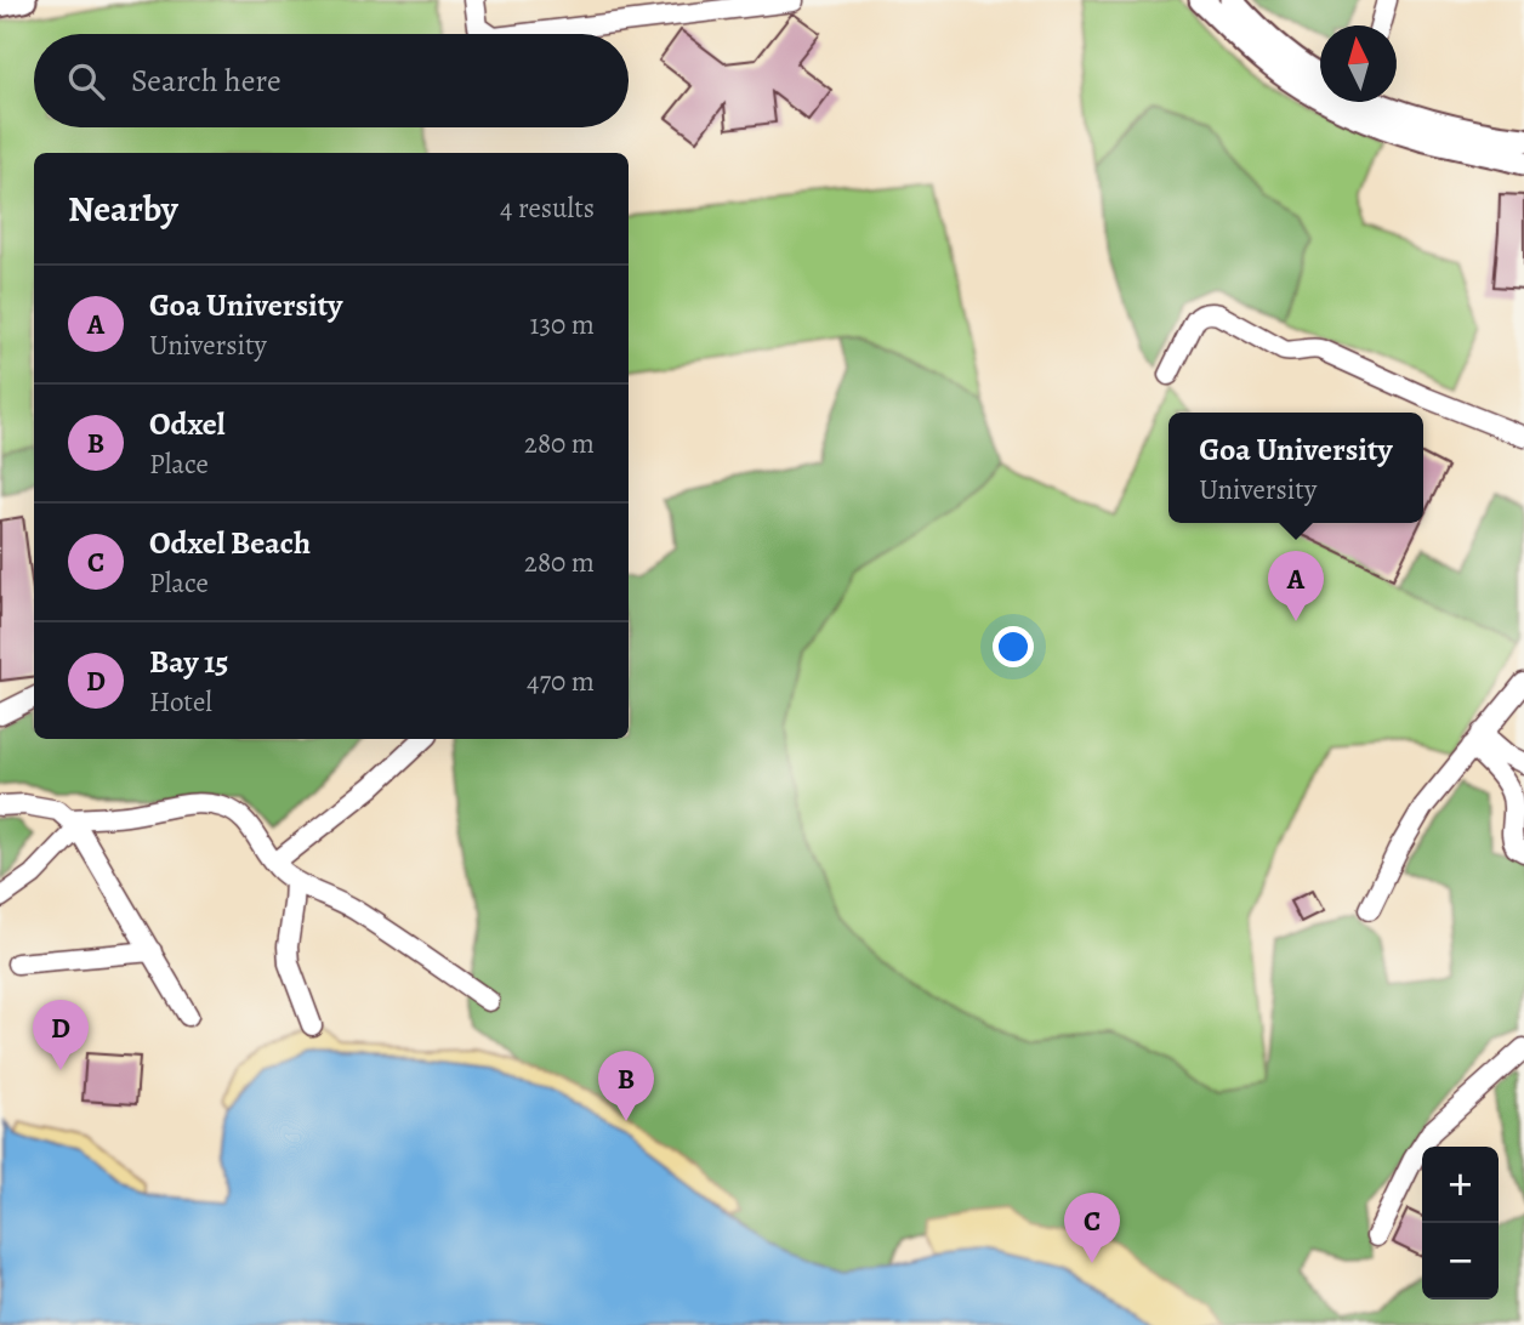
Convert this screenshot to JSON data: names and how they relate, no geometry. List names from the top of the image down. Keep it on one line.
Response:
{"north":"top","page":{"search":"Search here","heading":["Nearby","4 results"],"list":[{"mark":"A","name":"Goa University","note":"University","value":"130 m"},{"mark":"B","name":"Odxel","note":"Place","value":"280 m"},{"mark":"C","name":"Odxel Beach","note":"Place","value":"280 m"},{"mark":"D","name":"Bay 15","note":"Hotel","value":"470 m"}],"popup":["Goa University","University"],"pins":["A","D","B","C"],"map_buttons":["+","−"]}}
